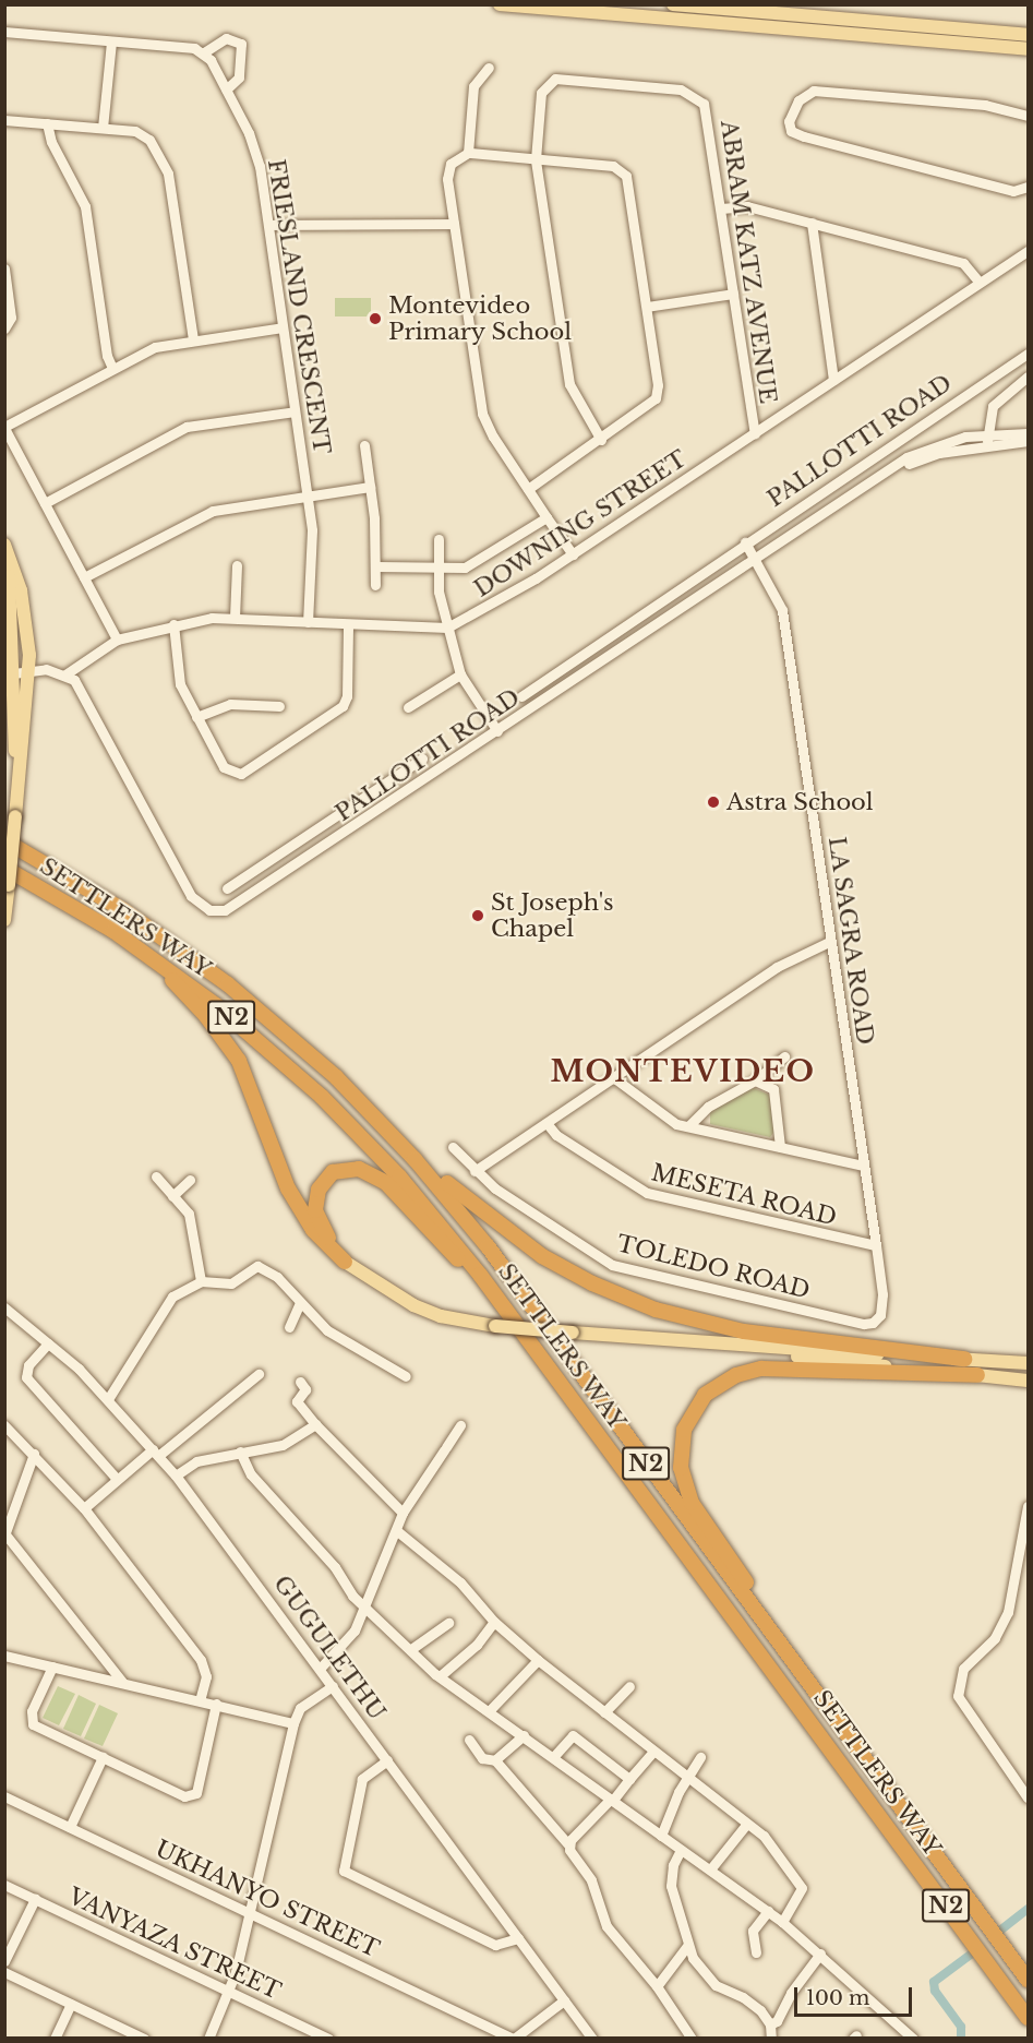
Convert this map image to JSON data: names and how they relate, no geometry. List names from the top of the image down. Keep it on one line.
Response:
{"streets":{"highway":["SETTLERS WAY","N2"],"street":["ABRAM KATZ AVENUE","FRIESLAND CRESCENT","PALLOTTI ROAD","DOWNING STREET","LA SAGRA ROAD","MESETA ROAD","TOLEDO ROAD","GUGULETHU","UKHANYO STREET","VANYAZA STREET"]},"crossings":[["ABRAM KATZ AVENUE","DOWNING STREET"],["PALLOTTI ROAD","LA SAGRA ROAD"],["LA SAGRA ROAD","MESETA ROAD"],["LA SAGRA ROAD","TOLEDO ROAD"]],"districts":["MONTEVIDEO"],"places":["Montevideo Primary School","Astra School","St Joseph's Chapel"],"scale_bar":"100 m"}
